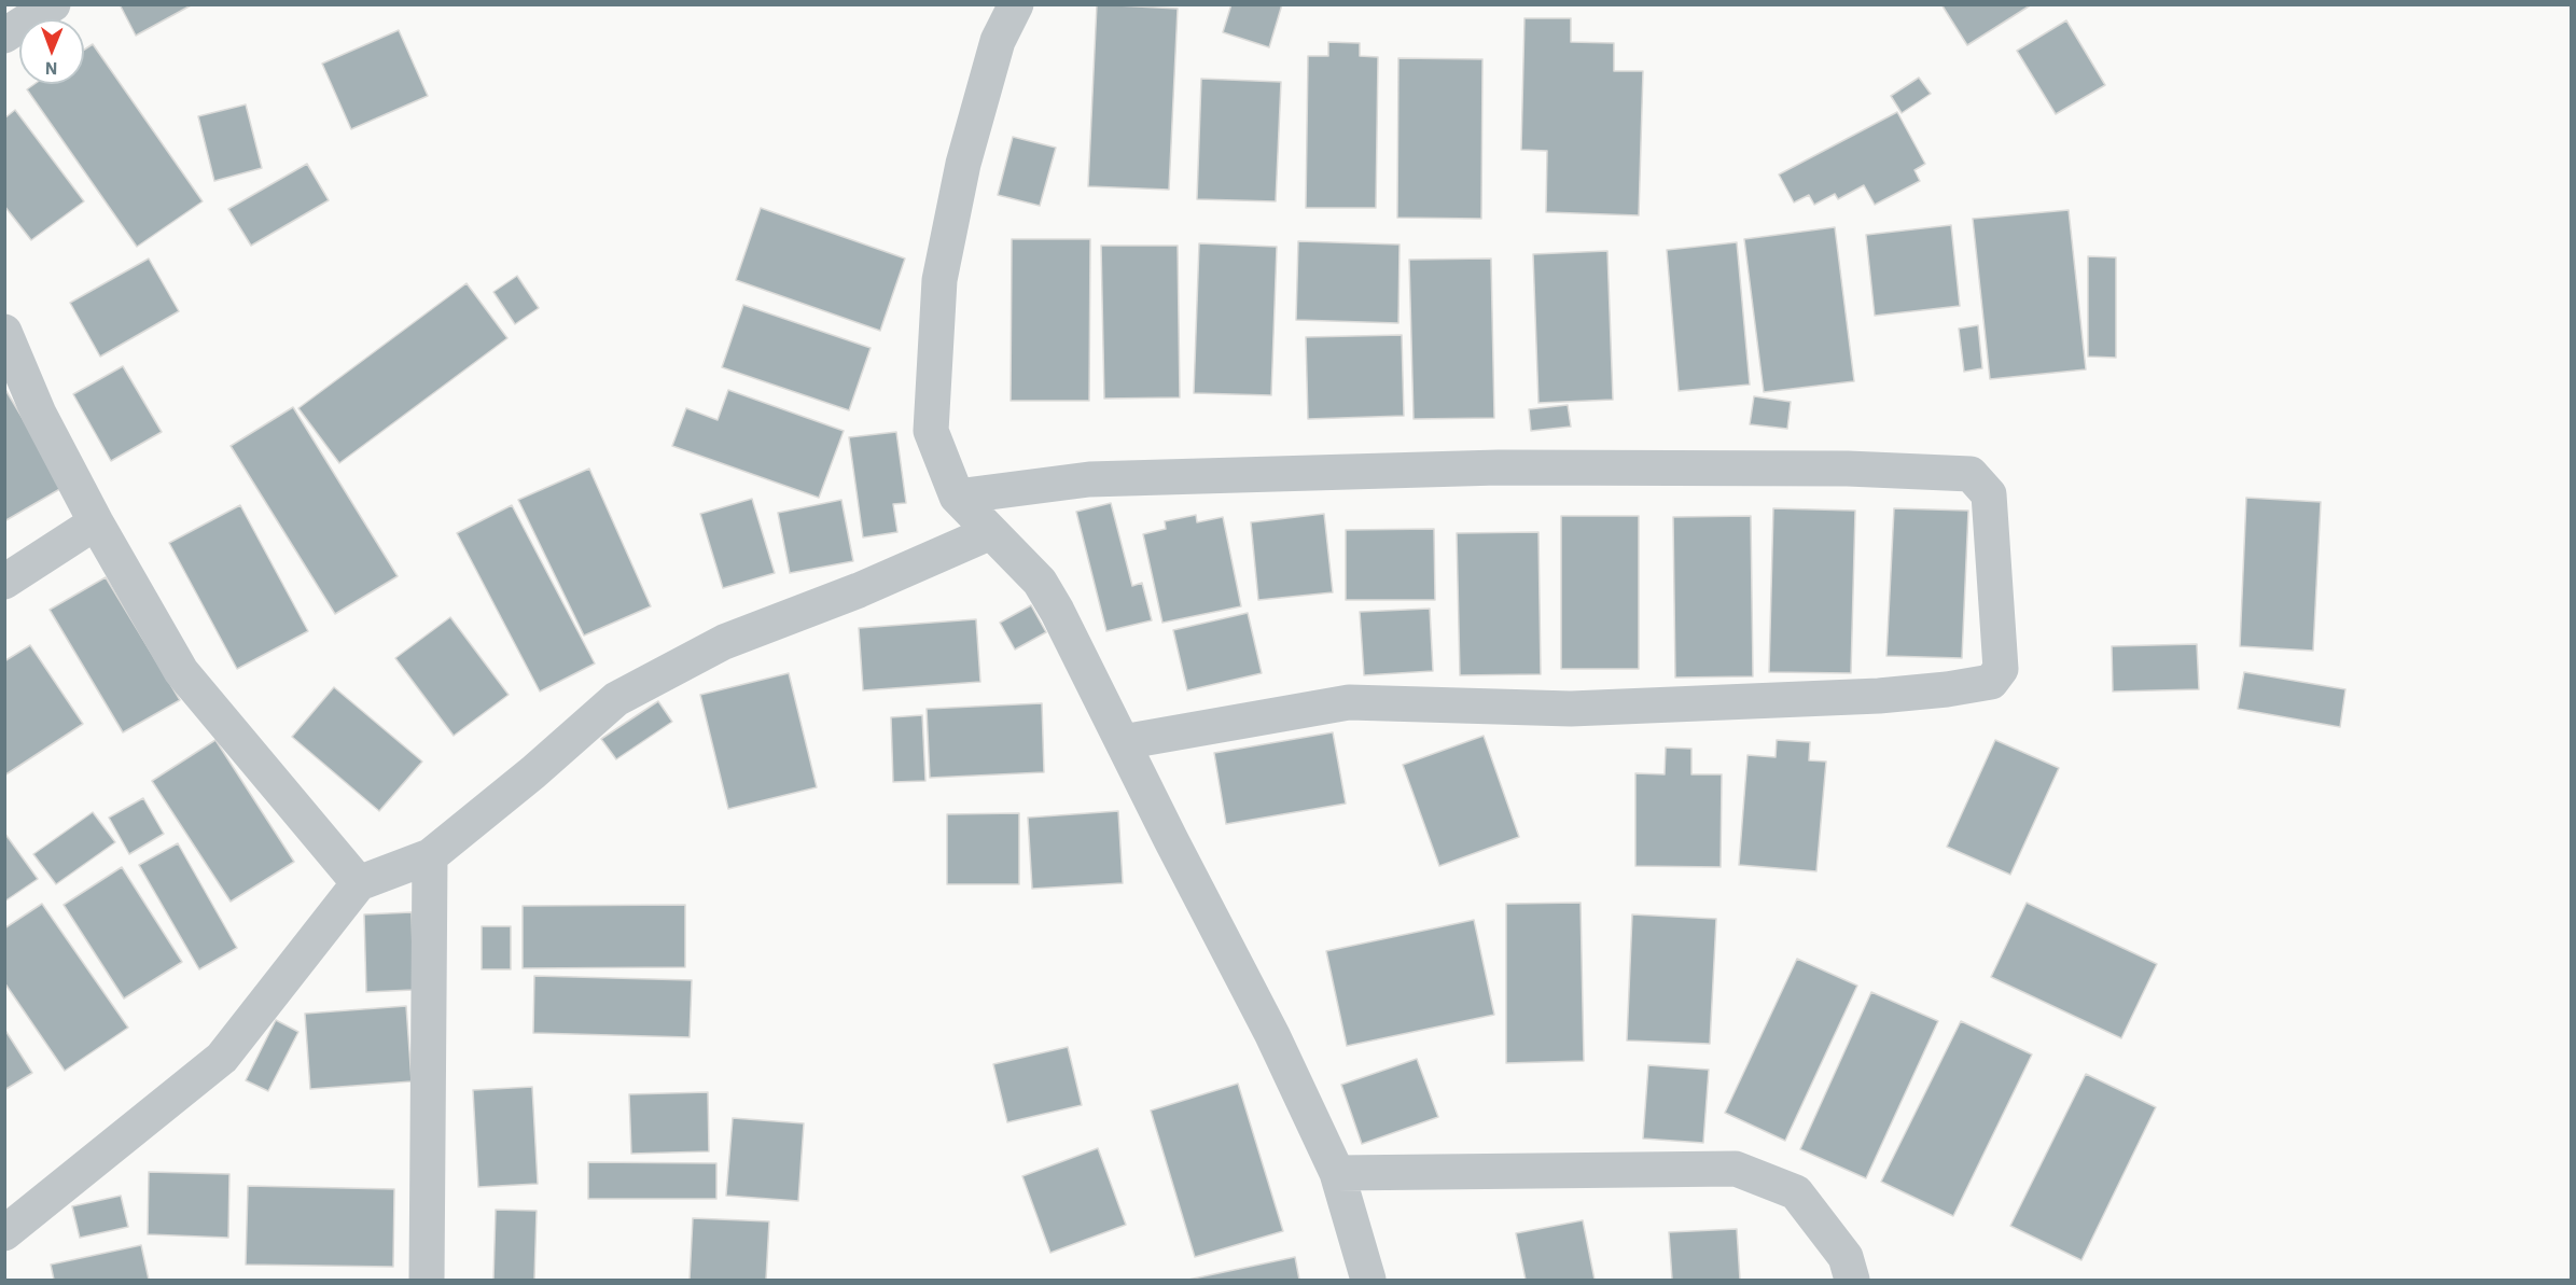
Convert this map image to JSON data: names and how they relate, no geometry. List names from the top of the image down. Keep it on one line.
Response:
{"north":"bottom"}
